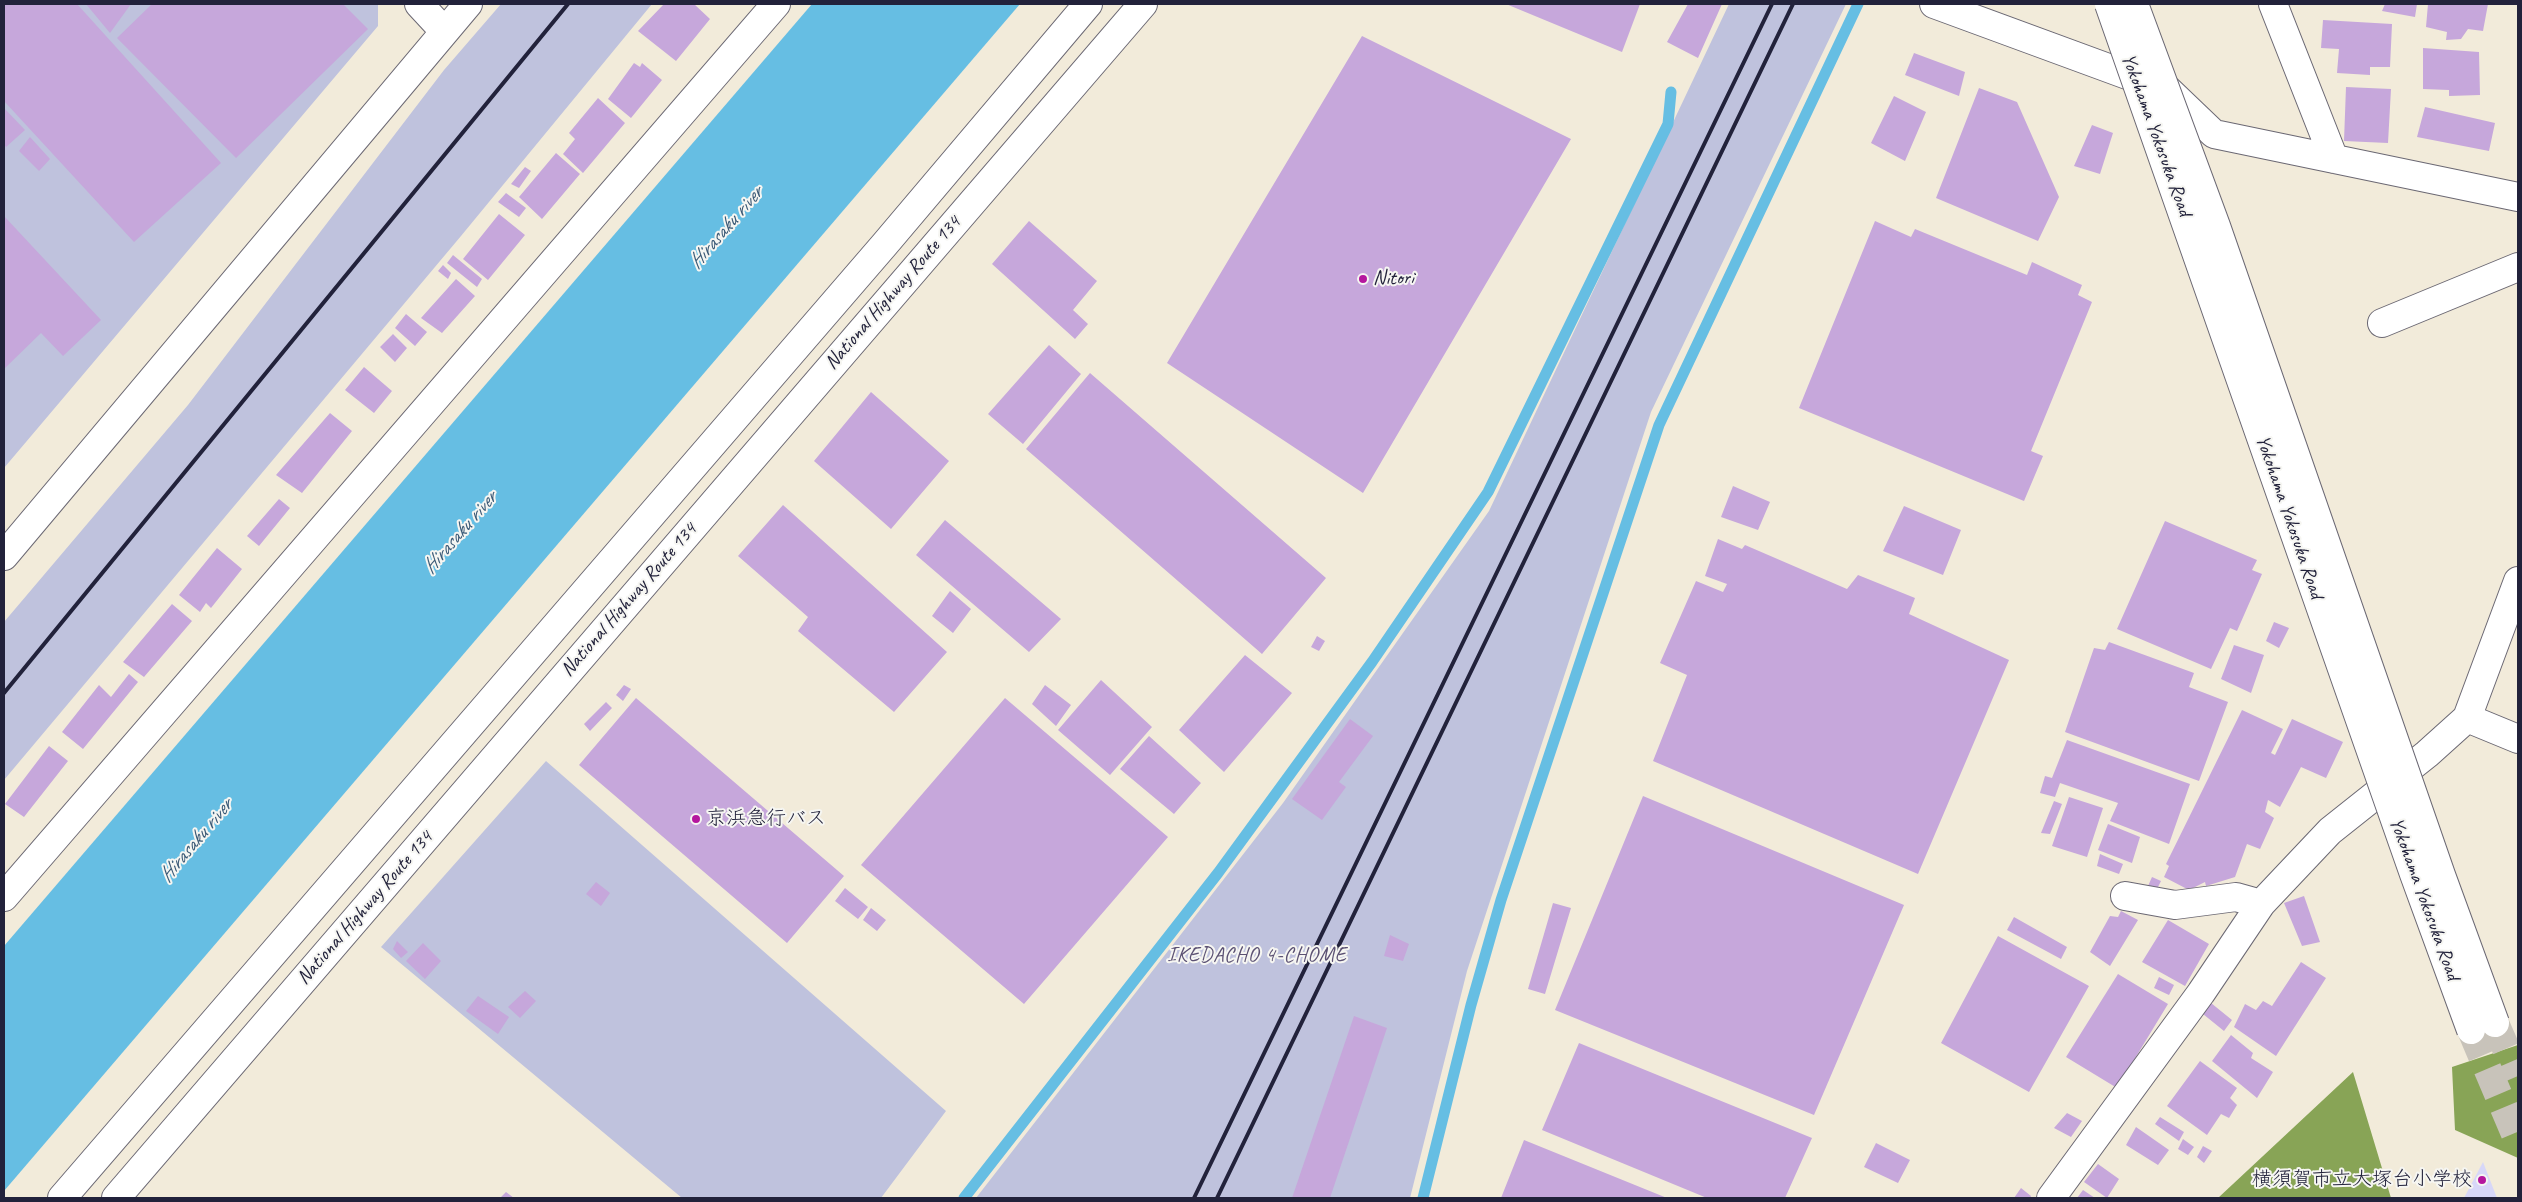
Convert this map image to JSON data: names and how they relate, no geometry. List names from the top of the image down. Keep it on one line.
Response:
{"streets":{"main road":["Yokohama Yokosuka Road","National Highway Route 134"]},"districts":["IKEDACHO 4-CHOME"],"water":["Hirasaku river"],"places":["Nitori","京浜急行バス","横須賀市立大塚台小学校"]}
